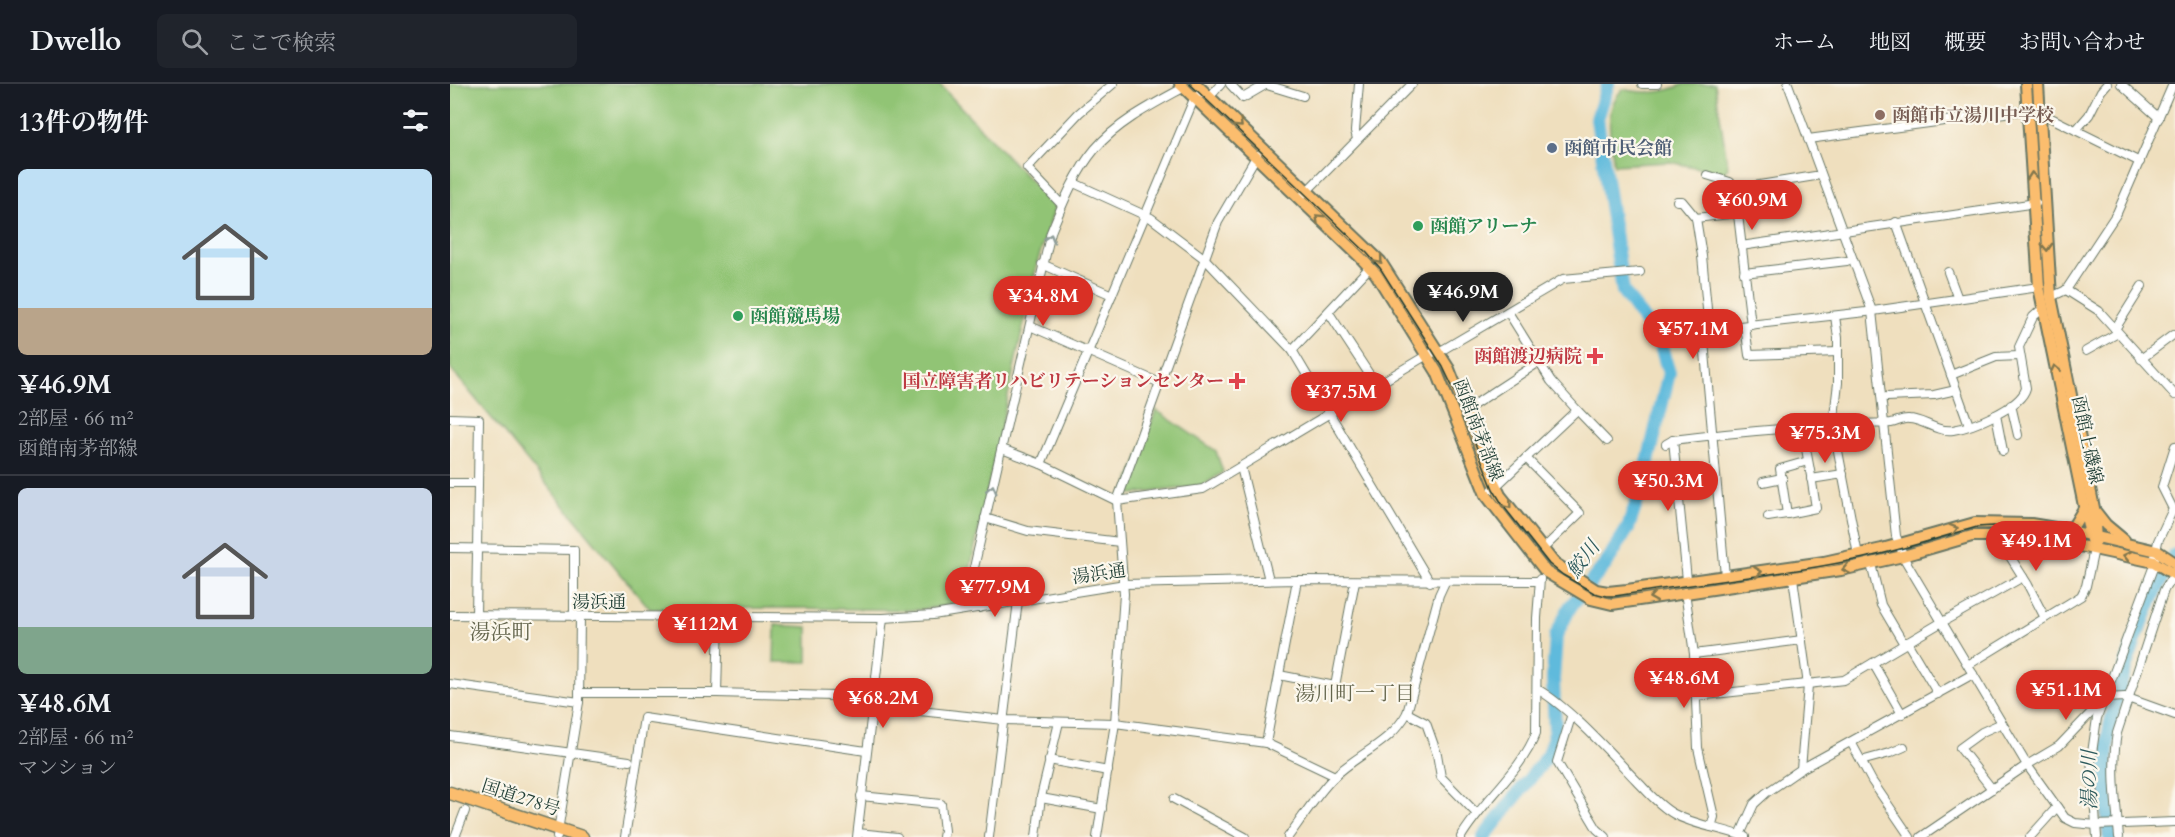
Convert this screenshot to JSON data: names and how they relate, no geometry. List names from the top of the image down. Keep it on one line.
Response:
{"streets":{"highway":["国道278号"],"main road":["函館南茅部線","函館上磯線"],"street":["湯浜通"]},"districts":["湯浜町","湯川町一丁目"],"water":["鮫川","湯の川"],"places":{"other":["函館市立湯川中学校","函館市民会館","函館アリーナ","函館競馬場"],"health":["函館渡辺病院","国立障害者リハビリテーションセンター"]},"page":{"header":"Dwello","search":"ここで検索","nav":["ホーム","地図","概要","お問い合わせ"],"heading":"13件の物件","list":[{"name":"¥46.9M","note":"2部屋 · 66 m² · 函館南茅部線"},{"name":"¥48.6M","note":"2部屋 · 66 m² · マンション"}],"price":["¥60.9M","¥46.9M","¥34.8M","¥57.1M","¥37.5M","¥75.3M","¥50.3M","¥49.1M","¥77.9M","¥112M","¥48.6M","¥51.1M","¥68.2M"]}}
